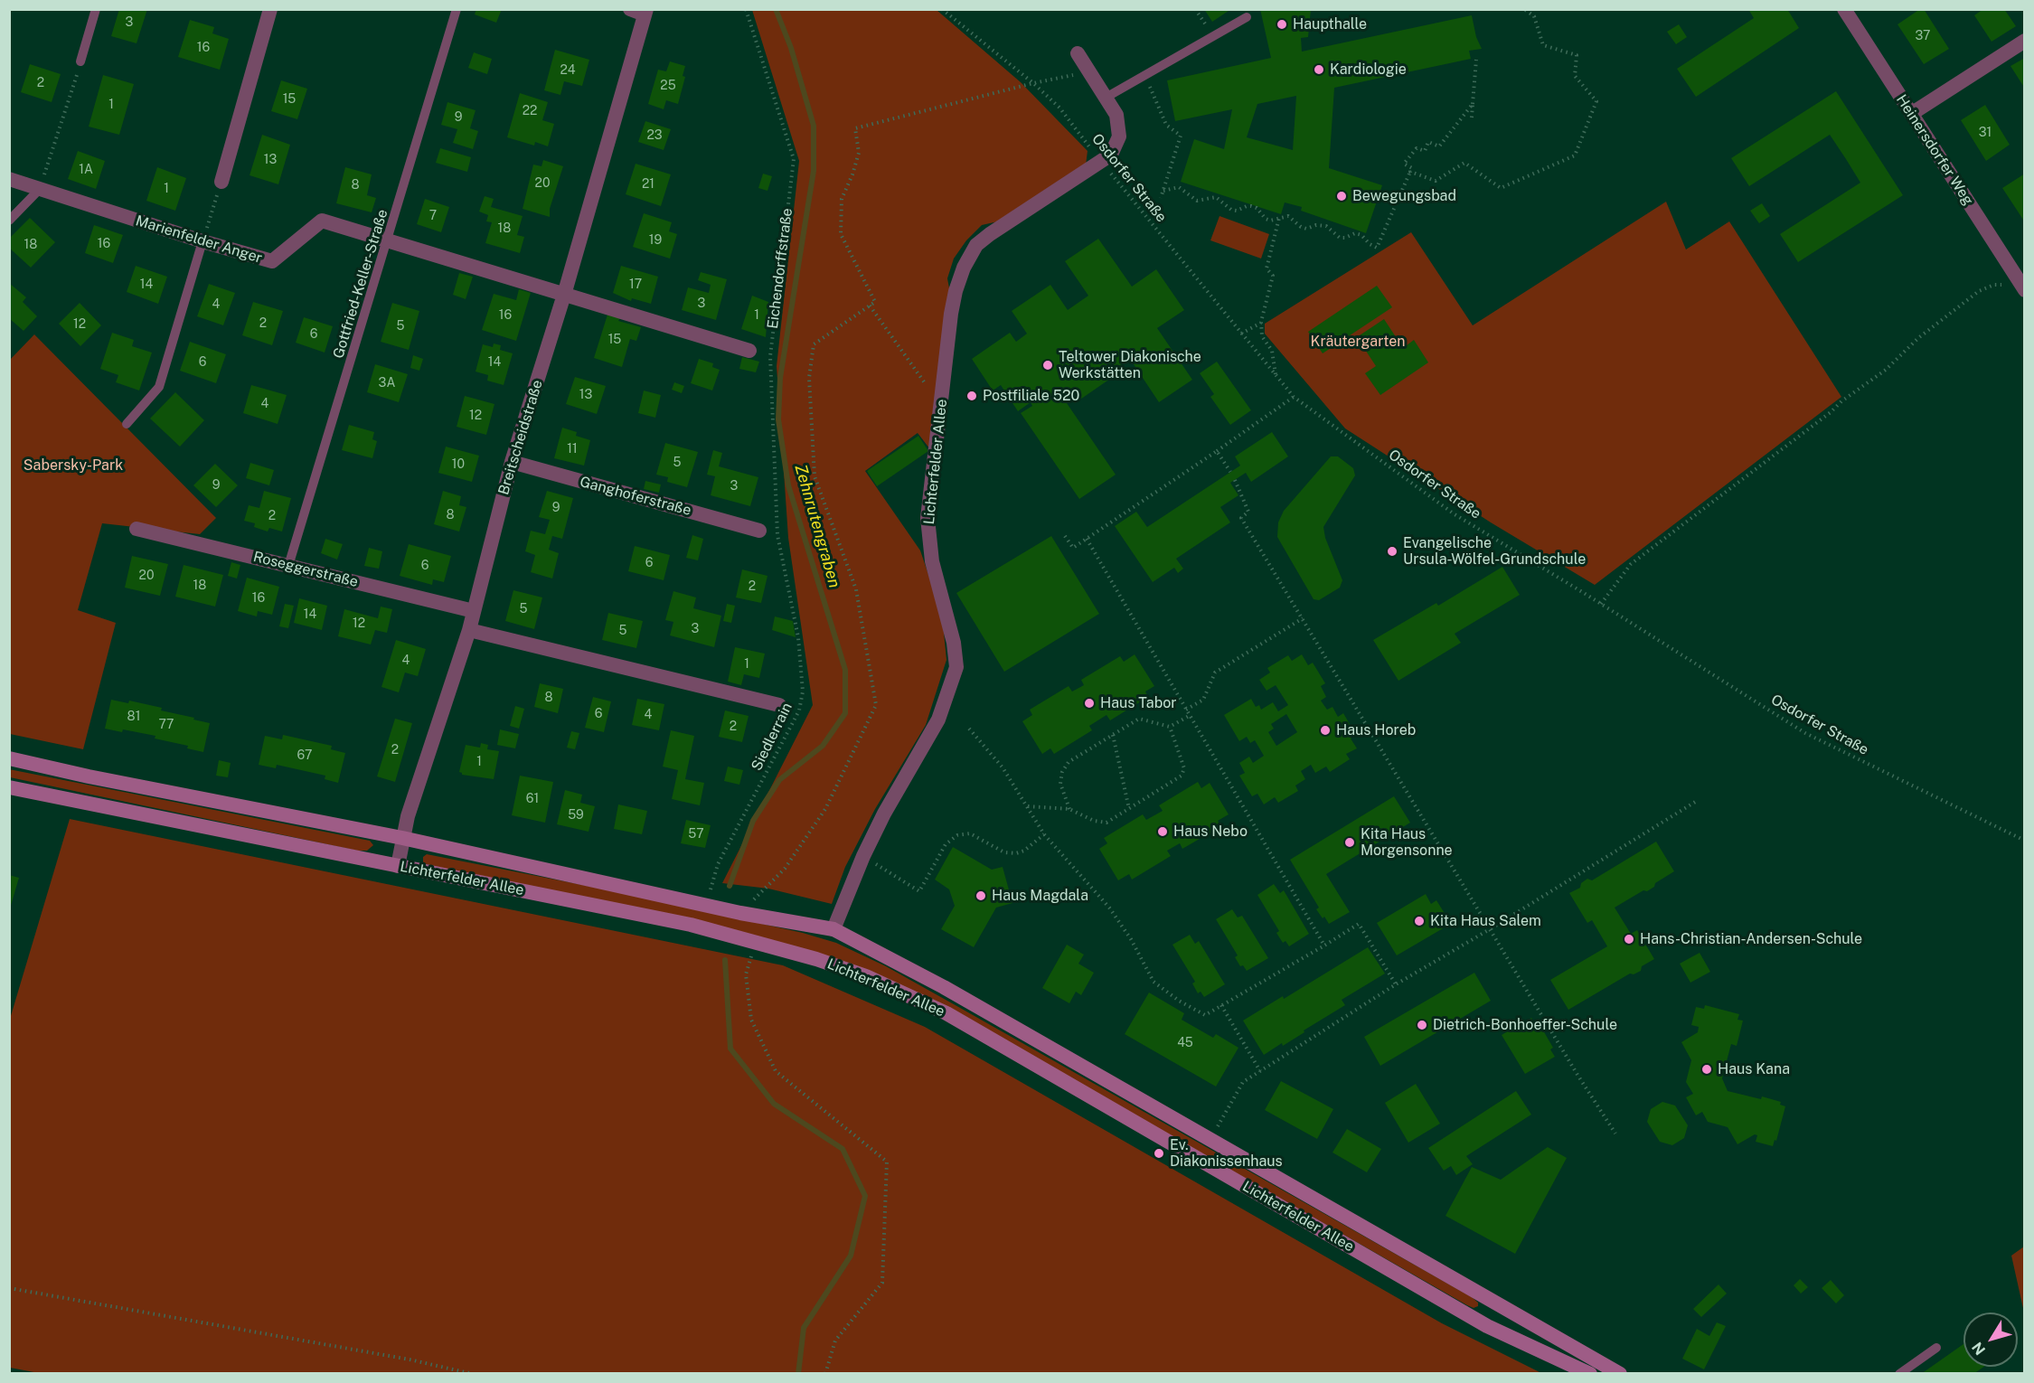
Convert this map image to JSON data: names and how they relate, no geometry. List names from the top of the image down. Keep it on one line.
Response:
{"streets":{"main road":["Lichterfelder Allee"],"street":["Heinersdorfer Weg","Marienfelder Anger","Breitscheidstraße","Ganghoferstraße","Roseggerstraße"],"lane":["Gottfried-Keller-Straße"],"path":["Osdorfer Straße","Eichendorffstraße","Siedlerrain"]},"crossings":[["Osdorfer Straße","Lichterfelder Allee"],["Marienfelder Anger","Gottfried-Keller-Straße"],["Marienfelder Anger","Breitscheidstraße"],["Eichendorffstraße","Siedlerrain"],["Gottfried-Keller-Straße","Roseggerstraße"],["Breitscheidstraße","Lichterfelder Allee"],["Breitscheidstraße","Ganghoferstraße"],["Breitscheidstraße","Roseggerstraße"],["Lichterfelder Allee","Siedlerrain"]],"water":["Zehnrutengraben"],"parks":["Kräutergarten","Sabersky-Park"],"places":["Haupthalle","Kardiologie","Bewegungsbad","Teltower Diakonische Werkstätten","Postfiliale 520","Evangelische Ursula-Wölfel-Grundschule","Haus Tabor","Haus Horeb","Haus Nebo","Kita Haus Morgensonne","Haus Magdala","Kita Haus Salem","Hans-Christian-Andersen-Schule","Dietrich-Bonhoeffer-Schule","Haus Kana","Ev. Diakonissenhaus"],"house_numbers":["3","37","16","24","2","25","15","1","22","9","31","23","13","1A","20","21","8","1","7","18","19","16","18","14","17","3","4","16","1","2","12","5","6","15","6","14","3A","13","4","12","11","5","10","9","3","9","8","2","6","6","20","18","2","16","5","14","12","3","5","4","1","8","6","4","81","77","2","2","67","1","61","59","57","45"],"north":"bottom left"}
